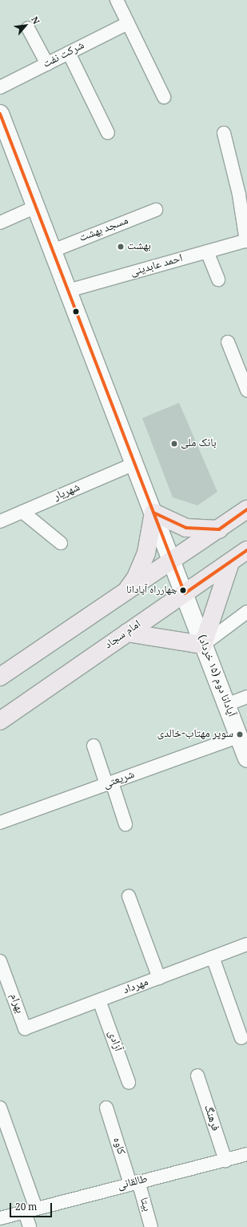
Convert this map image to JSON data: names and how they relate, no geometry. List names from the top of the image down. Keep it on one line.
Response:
{"streets":{"main road":["امام سجاد","آپادانا دوم (۱۵ خرداد)"],"street":["شرکت نفت","مسجد بهشت","احمد عابدینی","شهریار","شریعتی","مهرداد","بهرام","آزادی","فرهنگ","کاوه","طالقانی","بیتا"]},"crossings":[["امام سجاد","آپادانا دوم (۱۵ خرداد)"],["آپادانا دوم (۱۵ خرداد)","شریعتی"],["مهرداد","بهرام"],["مهرداد","آزادی"],["فرهنگ","طالقانی"],["کاوه","طالقانی"],["کاوه","بیتا"],["طالقانی","بیتا"]],"places":["بهشت","بانک ملی","چهارراه آپادانا","سوپر مهتاب-خالدی"],"scale_bar":"20 m","north":"top right"}
